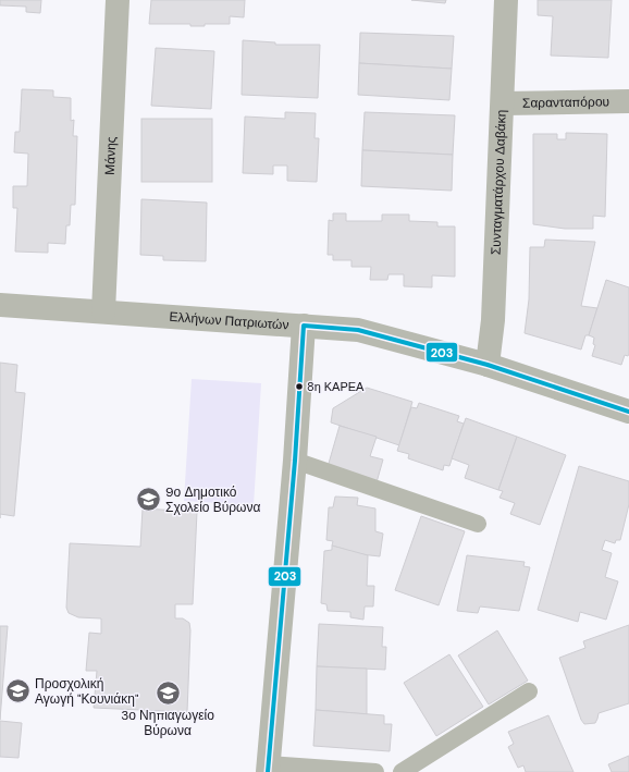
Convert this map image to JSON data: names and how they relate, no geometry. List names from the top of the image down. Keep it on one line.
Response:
{"streets":{"street":["Σαρανταπόρου","Μάνης","Συνταγματάρχου Δαβάκη","Ελλήνων Πατριωτών"]},"crossings":[["Σαρανταπόρου","Συνταγματάρχου Δαβάκη"],["Μάνης","Ελλήνων Πατριωτών"],["Συνταγματάρχου Δαβάκη","Ελλήνων Πατριωτών"]],"places":{"other":["8η ΚΑΡΕΑ"],"school or university":["9ο Δημοτικό Σχολείο Βύρωνα","Προσχολική Αγωγή \"Κουνιάκη\"","3ο Νηπιαγωγείο Βύρωνα"]},"lines":["transit line 203"]}
